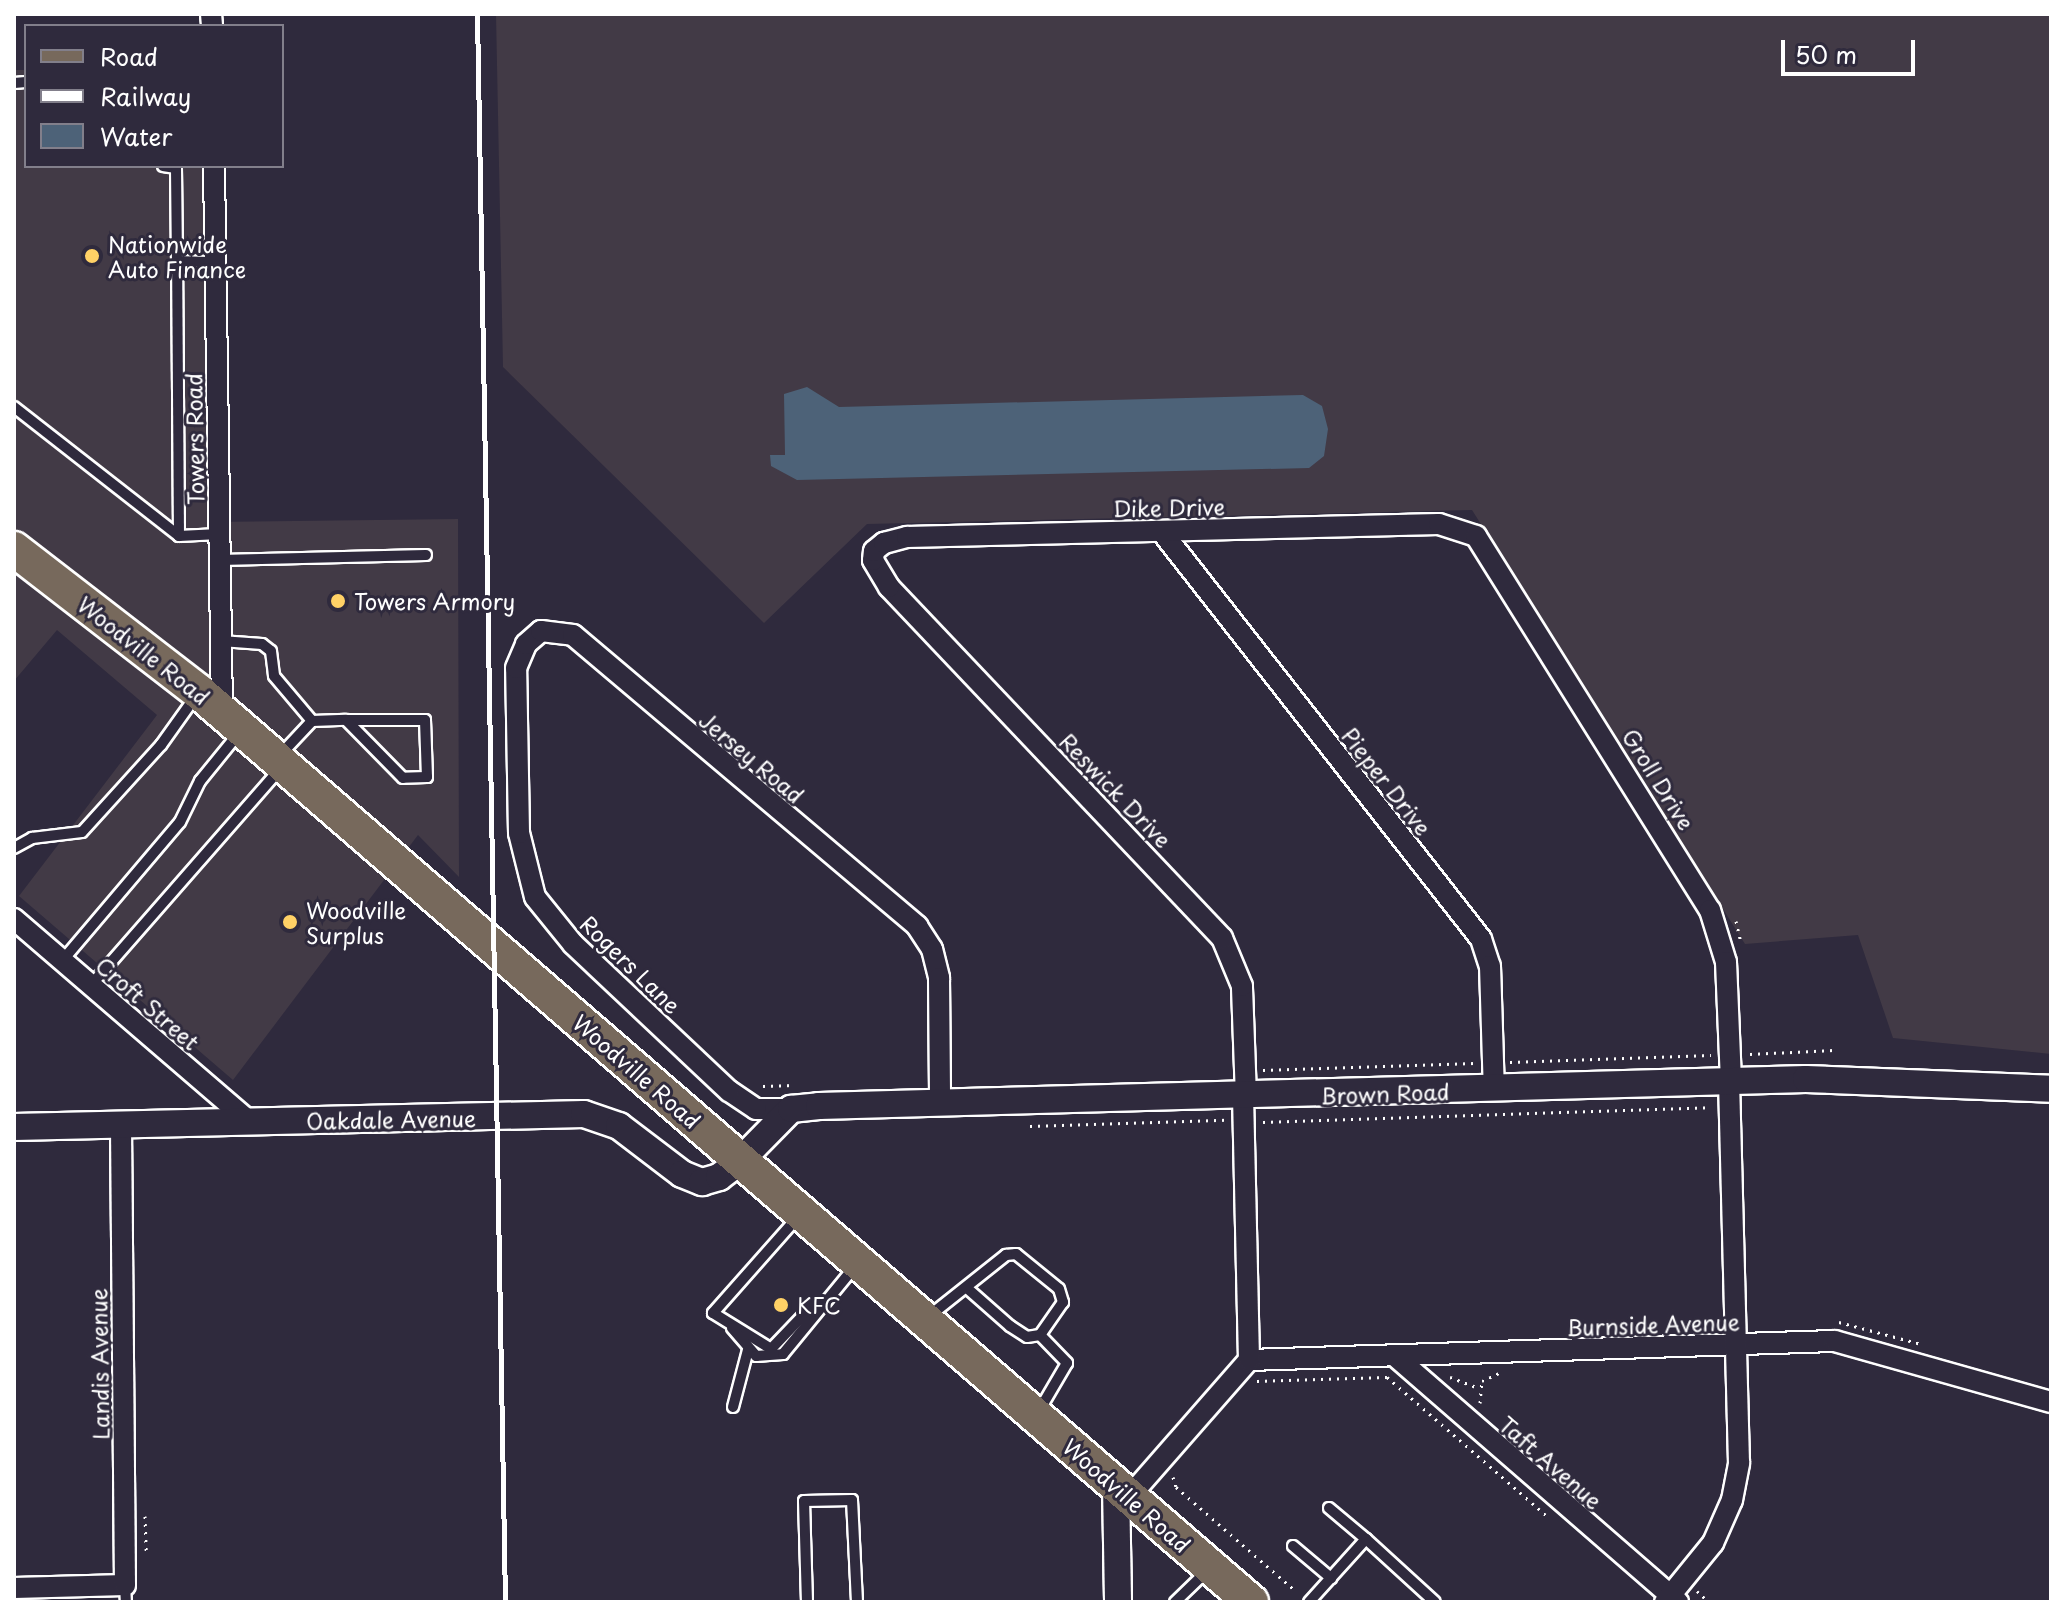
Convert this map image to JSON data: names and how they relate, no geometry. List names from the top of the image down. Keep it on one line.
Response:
{"streets":{"main road":["Woodville Road"],"street":["Towers Road","Dike Drive","Jersey Road","Groll Drive","Pieper Drive","Reswick Drive","Rogers Lane","Croft Street","Brown Road","Oakdale Avenue","Burnside Avenue","Landis Avenue","Taft Avenue"]},"crossings":[["Towers Road","Woodville Road"],["Dike Drive","Groll Drive"],["Dike Drive","Pieper Drive"],["Dike Drive","Reswick Drive"],["Woodville Road","Oakdale Avenue"],["Jersey Road","Rogers Lane"],["Jersey Road","Brown Road"],["Groll Drive","Brown Road"],["Groll Drive","Burnside Avenue"],["Groll Drive","Taft Avenue"],["Pieper Drive","Brown Road"],["Reswick Drive","Brown Road"],["Reswick Drive","Burnside Avenue"],["Rogers Lane","Brown Road"],["Croft Street","Oakdale Avenue"],["Oakdale Avenue","Landis Avenue"],["Burnside Avenue","Taft Avenue"]],"places":["Nationwide Auto Finance","Towers Armory","Woodville Surplus","KFC"],"legend":["Road","Railway","Water"],"scale_bar":"50 m"}
